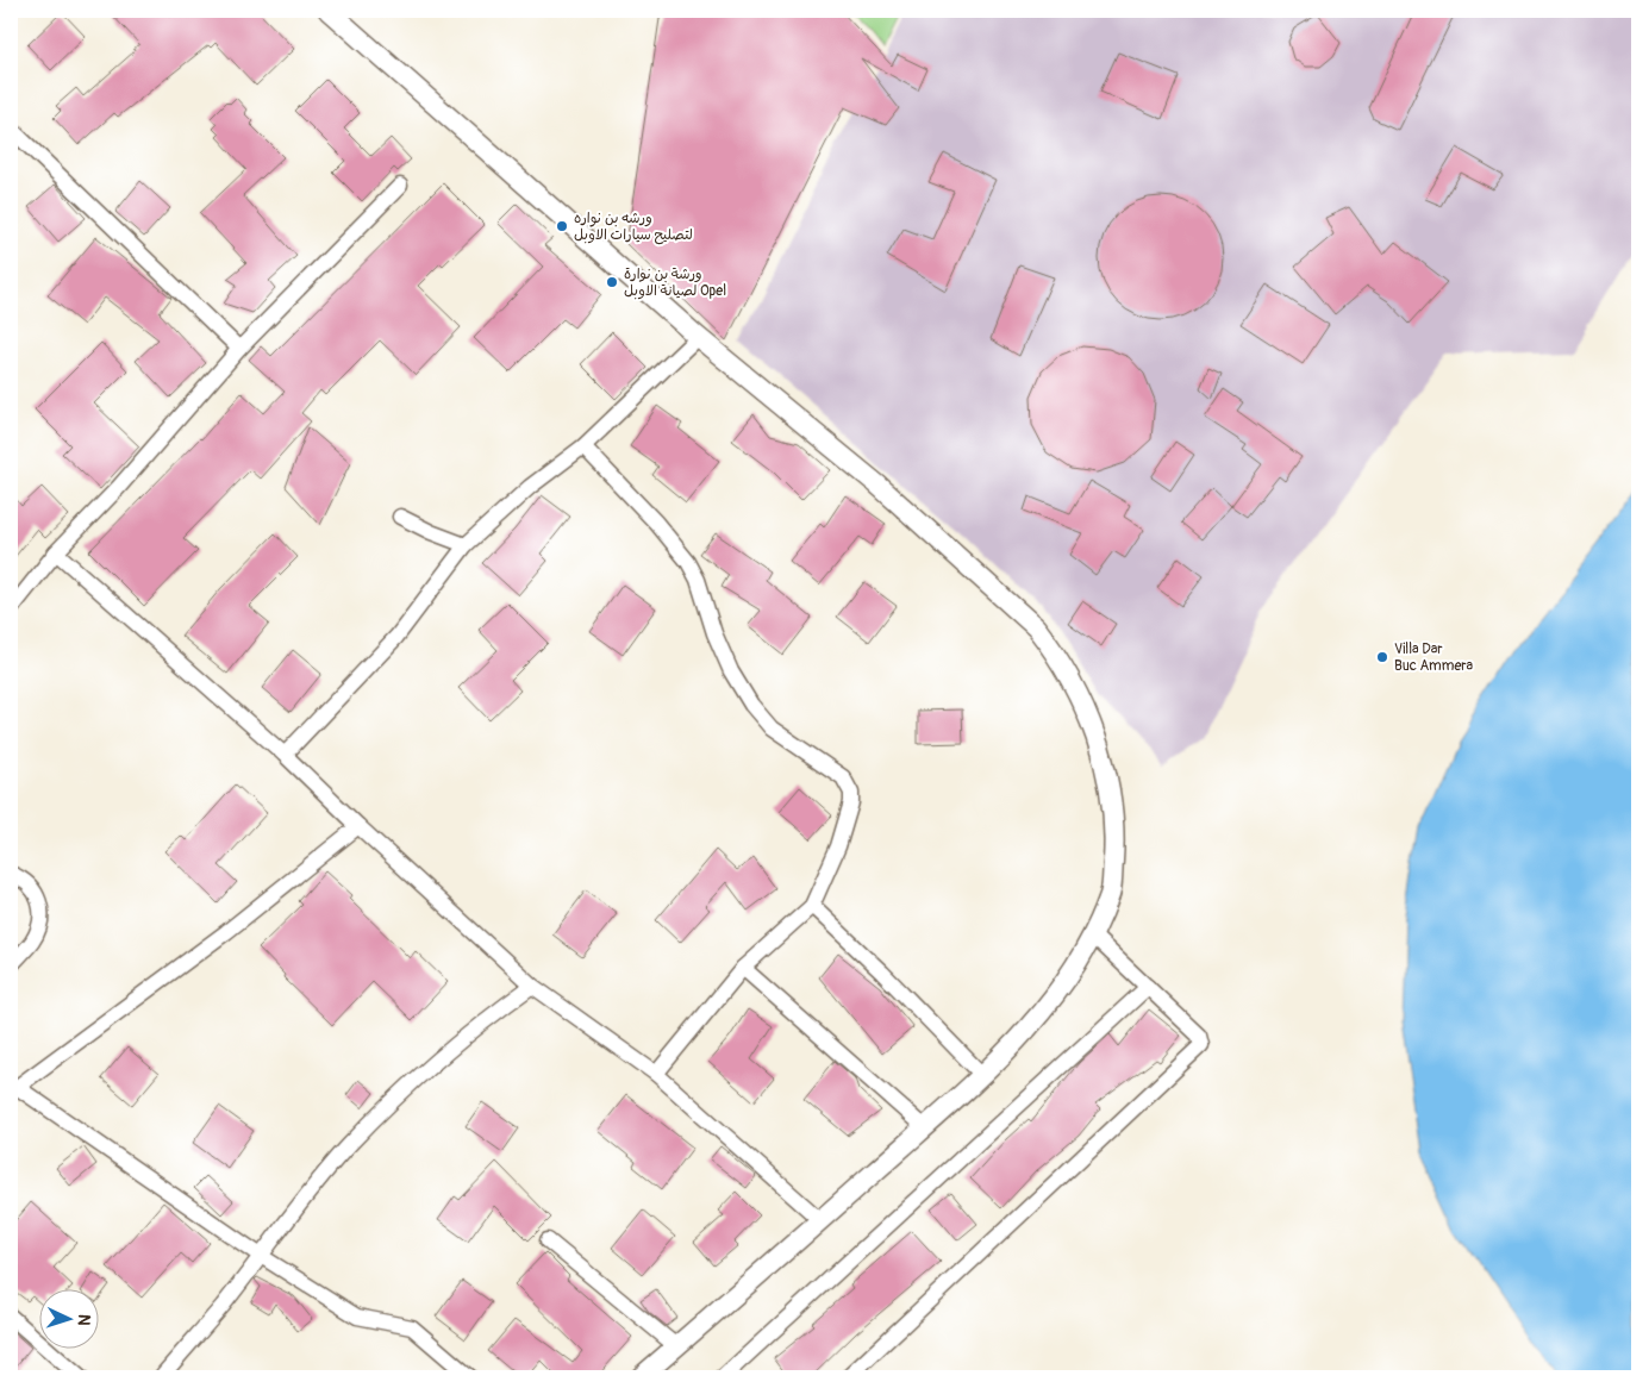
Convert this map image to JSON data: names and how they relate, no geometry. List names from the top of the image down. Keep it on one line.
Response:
{"places":["ورشه بن نواره لتصليح سيارات الاوبل","ورشة بن نوارة لصيانة الاوبل Opel","Villa Dar Buc Ammera"],"north":"right"}
